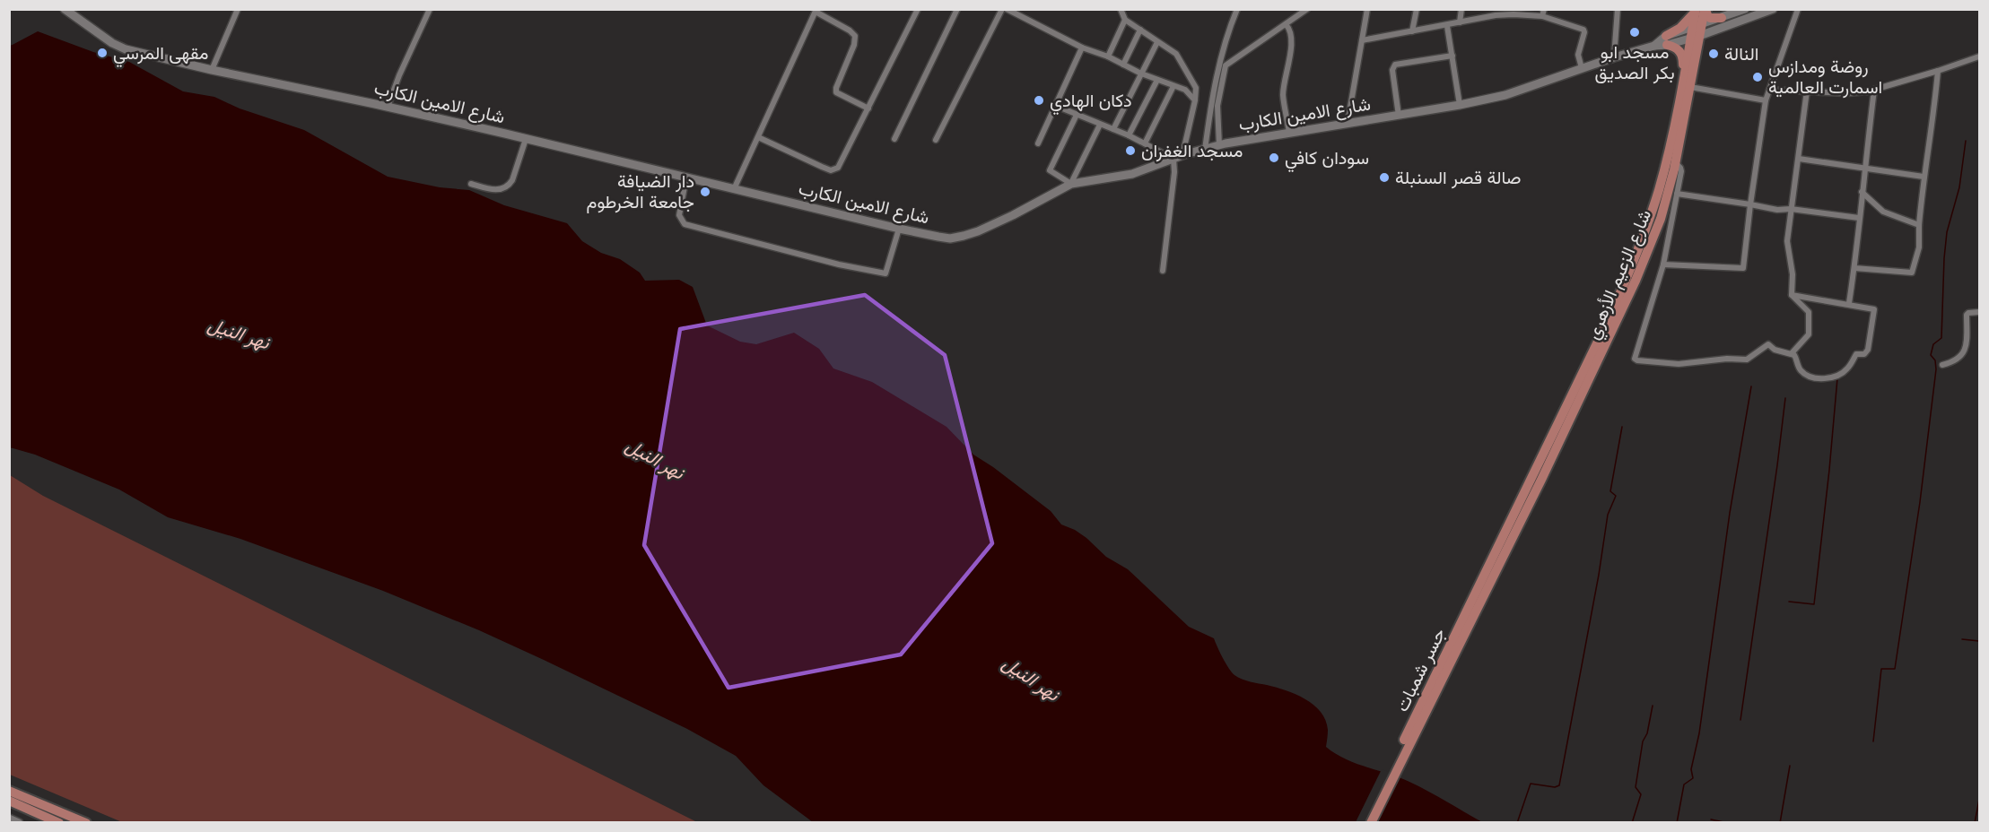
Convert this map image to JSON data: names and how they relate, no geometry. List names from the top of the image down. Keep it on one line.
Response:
{"streets":{"main road":["شارع الزعيم الأزهري","جسر شمبات"],"street":["شارع الامين الكارب"]},"crossings":[["شارع الزعيم الأزهري","جسر شمبات"]],"water":["نهر النيل"],"places":["مسجد ابو بكر الصديق","مقهى المرسي","النالة","روضة ومدازس اسمارت العالمية","دكان الهادي","مسجد الغفران","سودان كافي","صالة قصر السنبلة","دار الضيافة جامعة الخرطوم"]}
